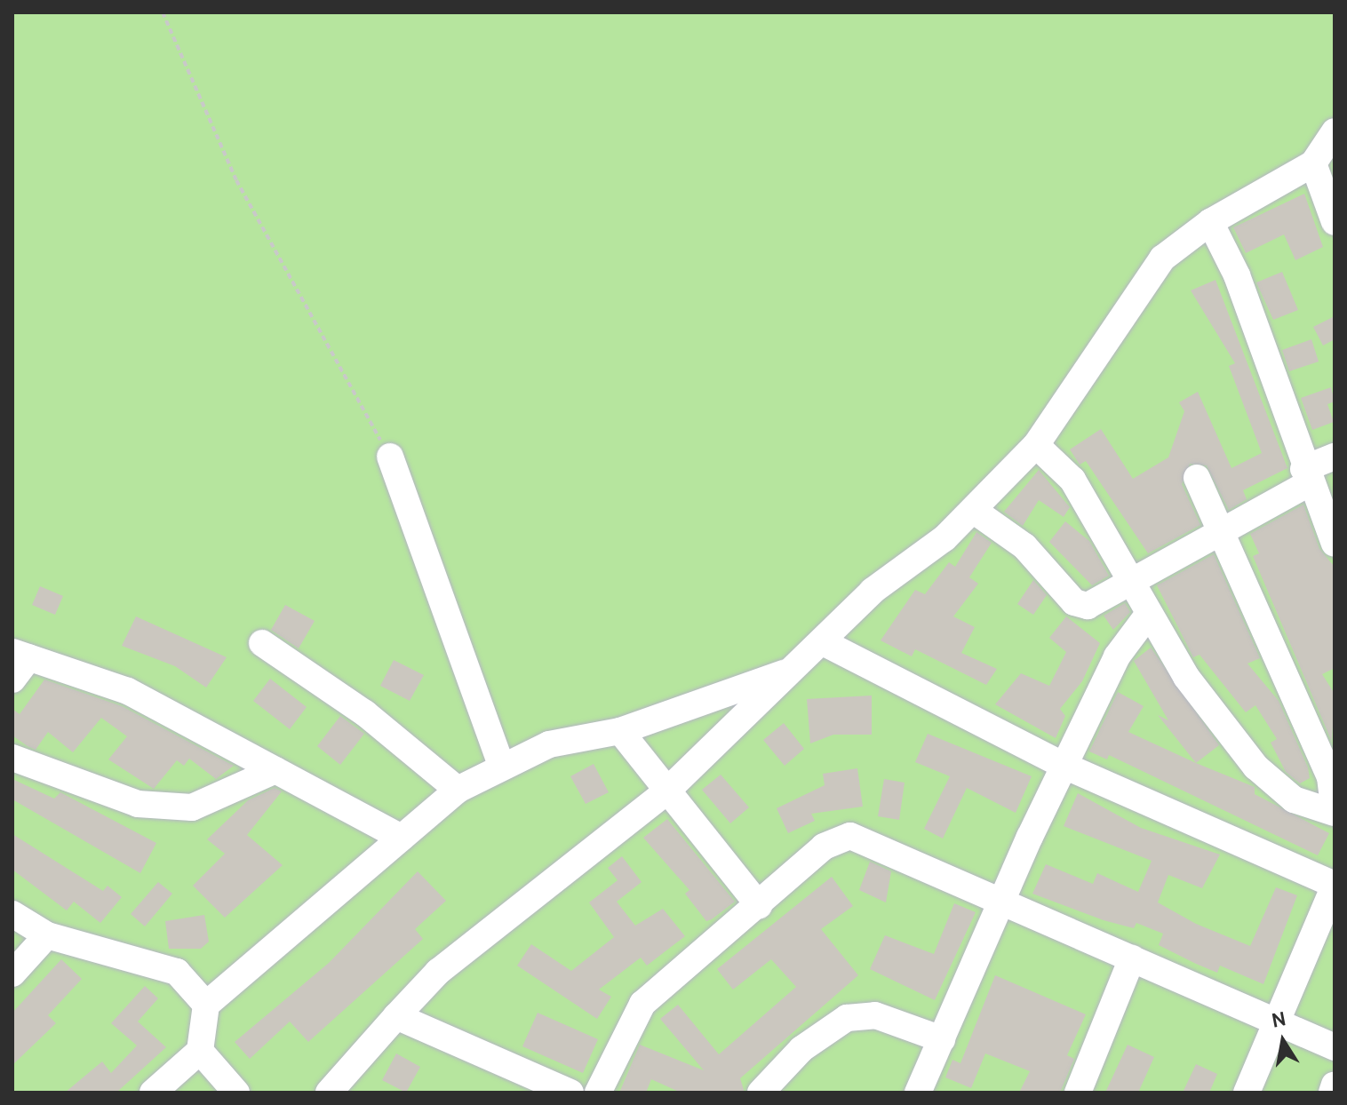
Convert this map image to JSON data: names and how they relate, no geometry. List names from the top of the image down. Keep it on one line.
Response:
{"north":"top"}
